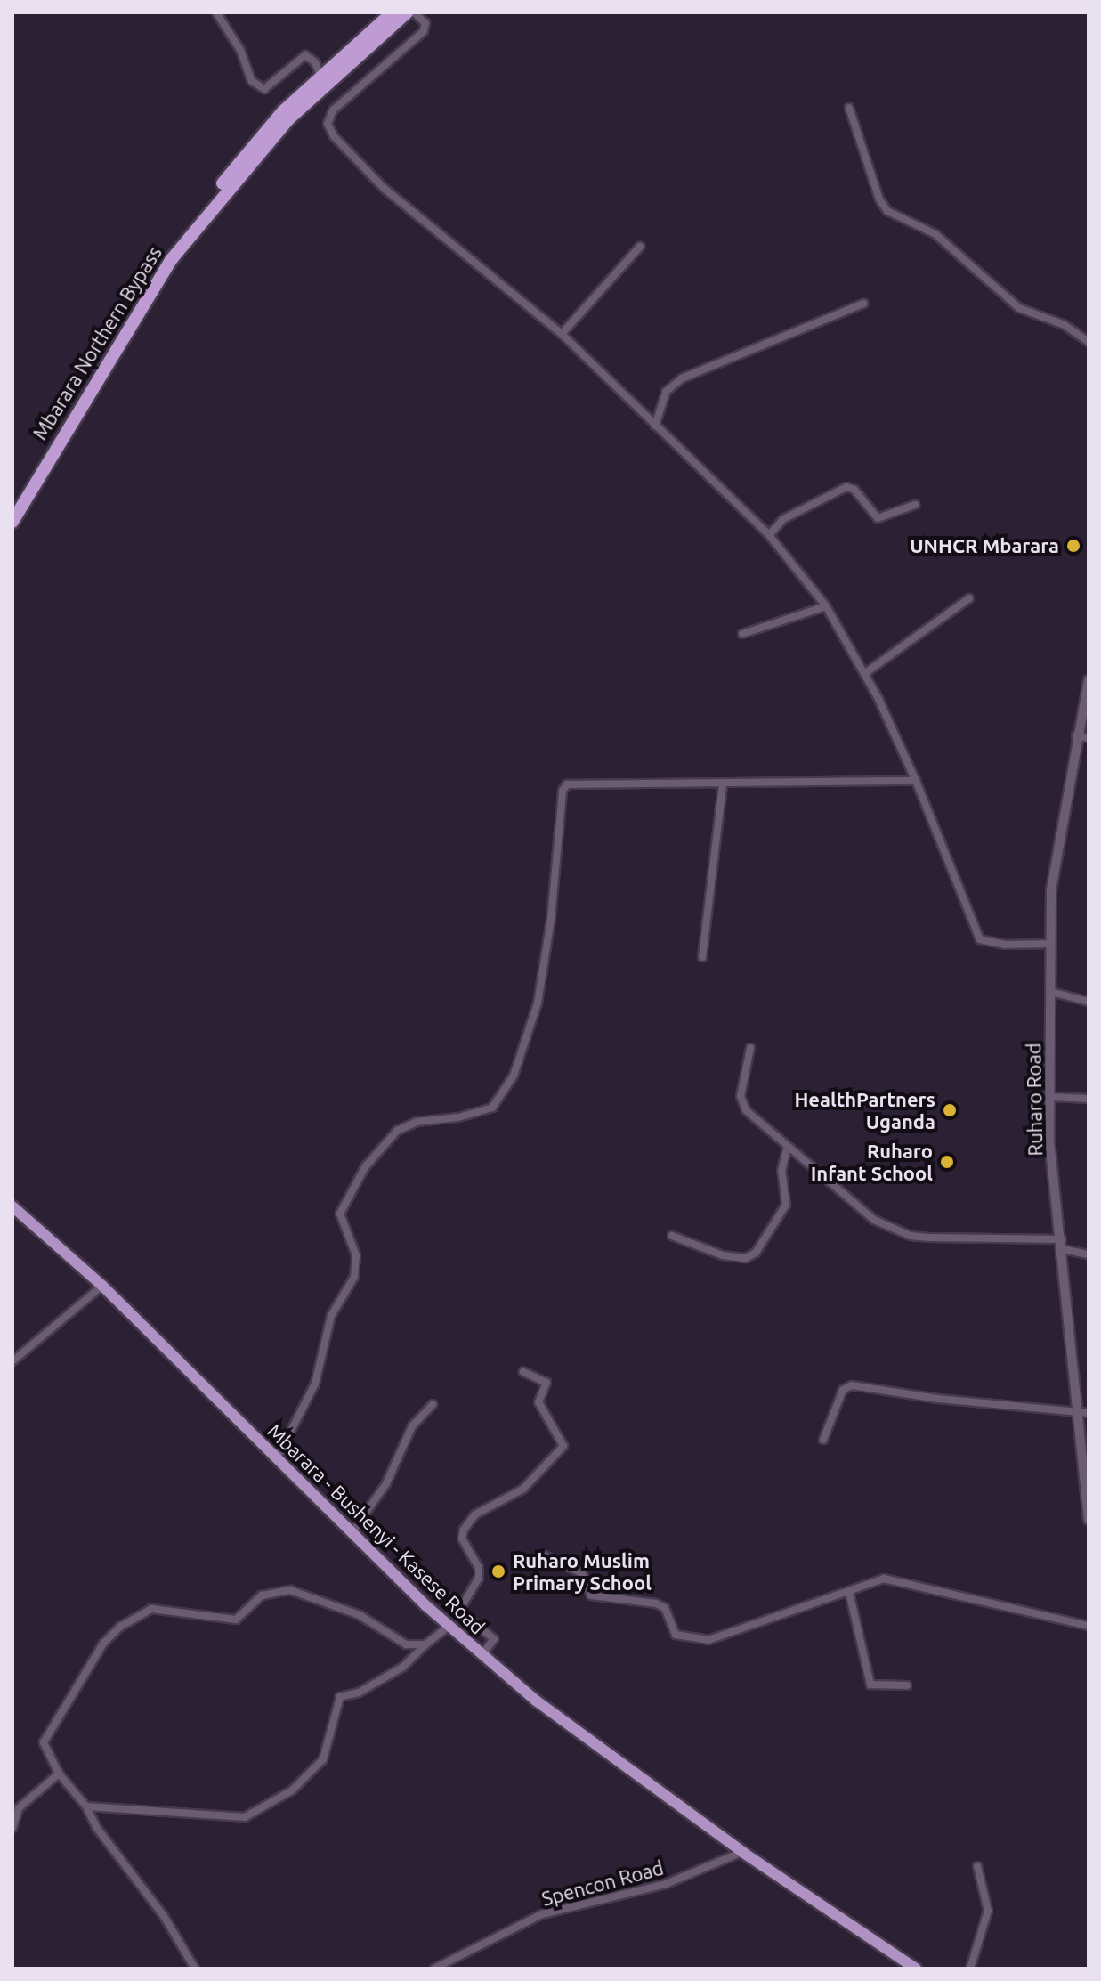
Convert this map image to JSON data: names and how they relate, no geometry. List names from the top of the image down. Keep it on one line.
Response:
{"streets":{"highway":["Mbarara Northern Bypass"],"main road":["Mbarara - Bushenyi - Kasese Road"],"street":["Ruharo Road","Spencon Road"]},"crossings":[["Mbarara - Bushenyi - Kasese Road","Spencon Road"]],"places":["UNHCR Mbarara","HealthPartners Uganda","Ruharo Infant School","Ruharo Muslim Primary School"]}
